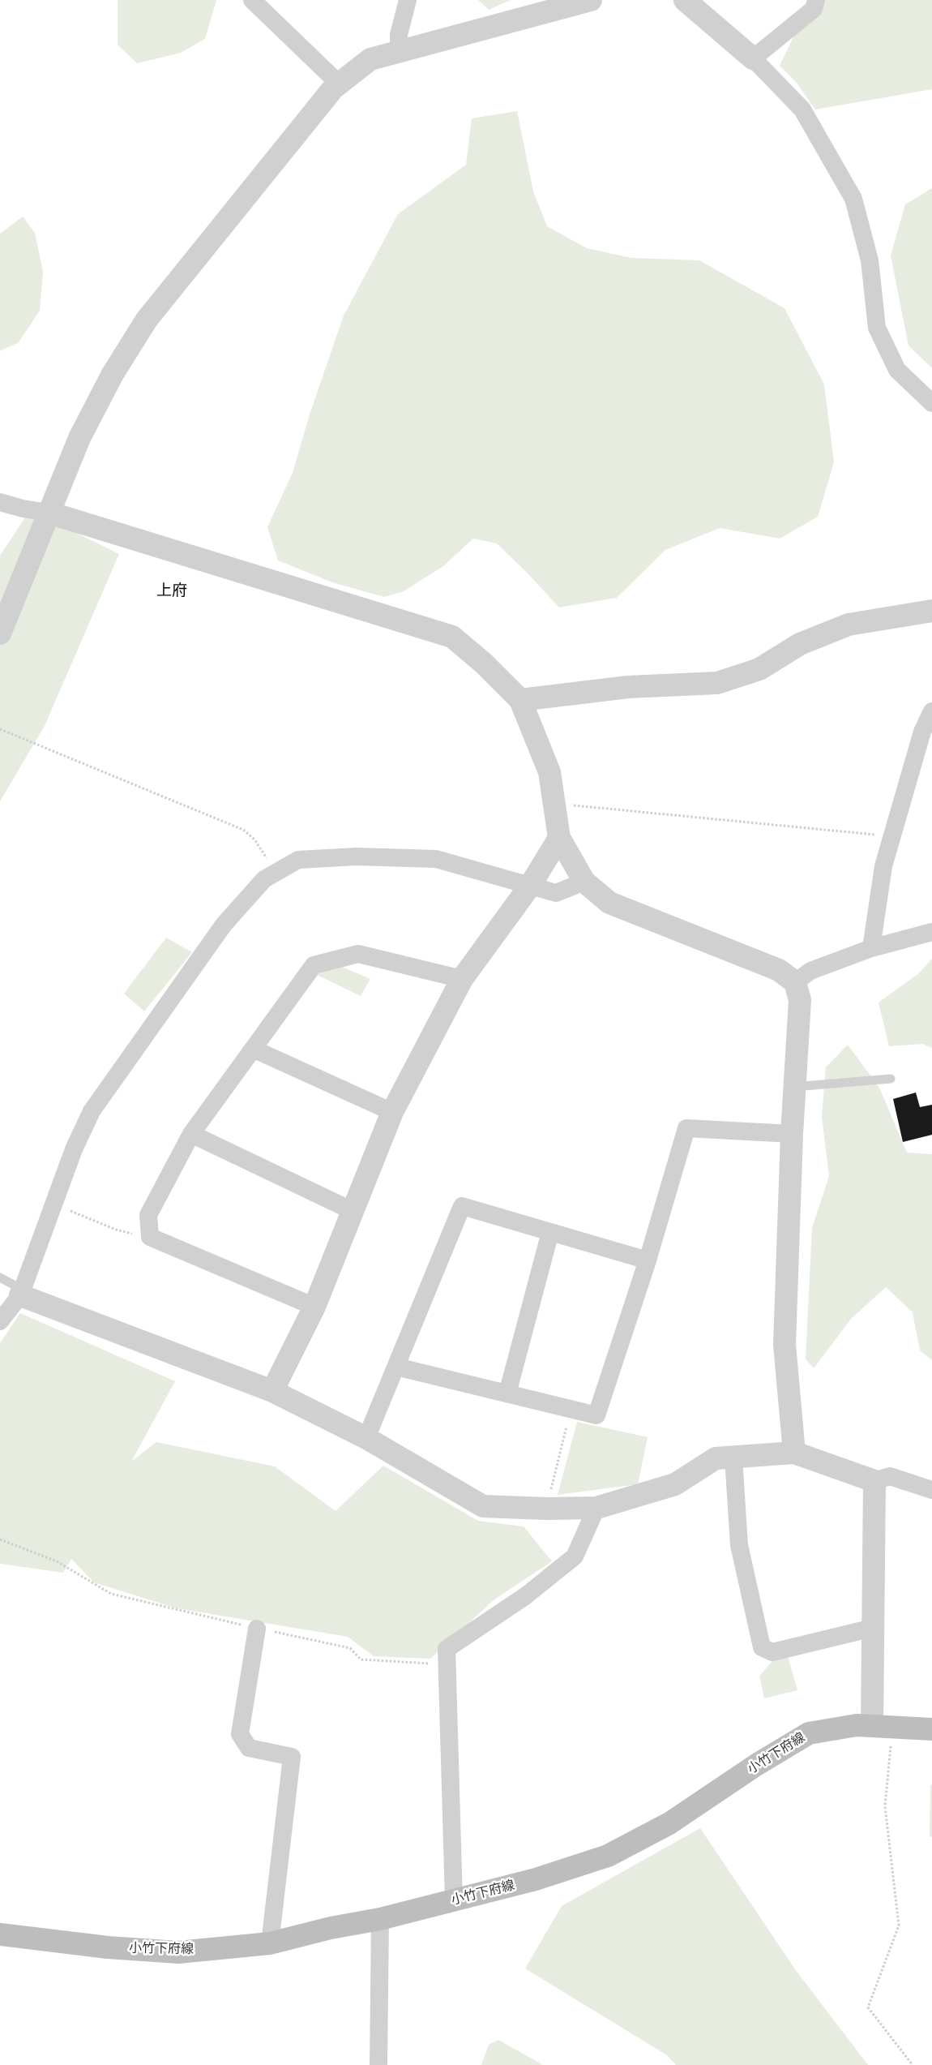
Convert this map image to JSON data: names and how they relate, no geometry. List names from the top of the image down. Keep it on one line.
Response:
{"streets":{"main road":["小竹下府線"]},"districts":["上府"]}
